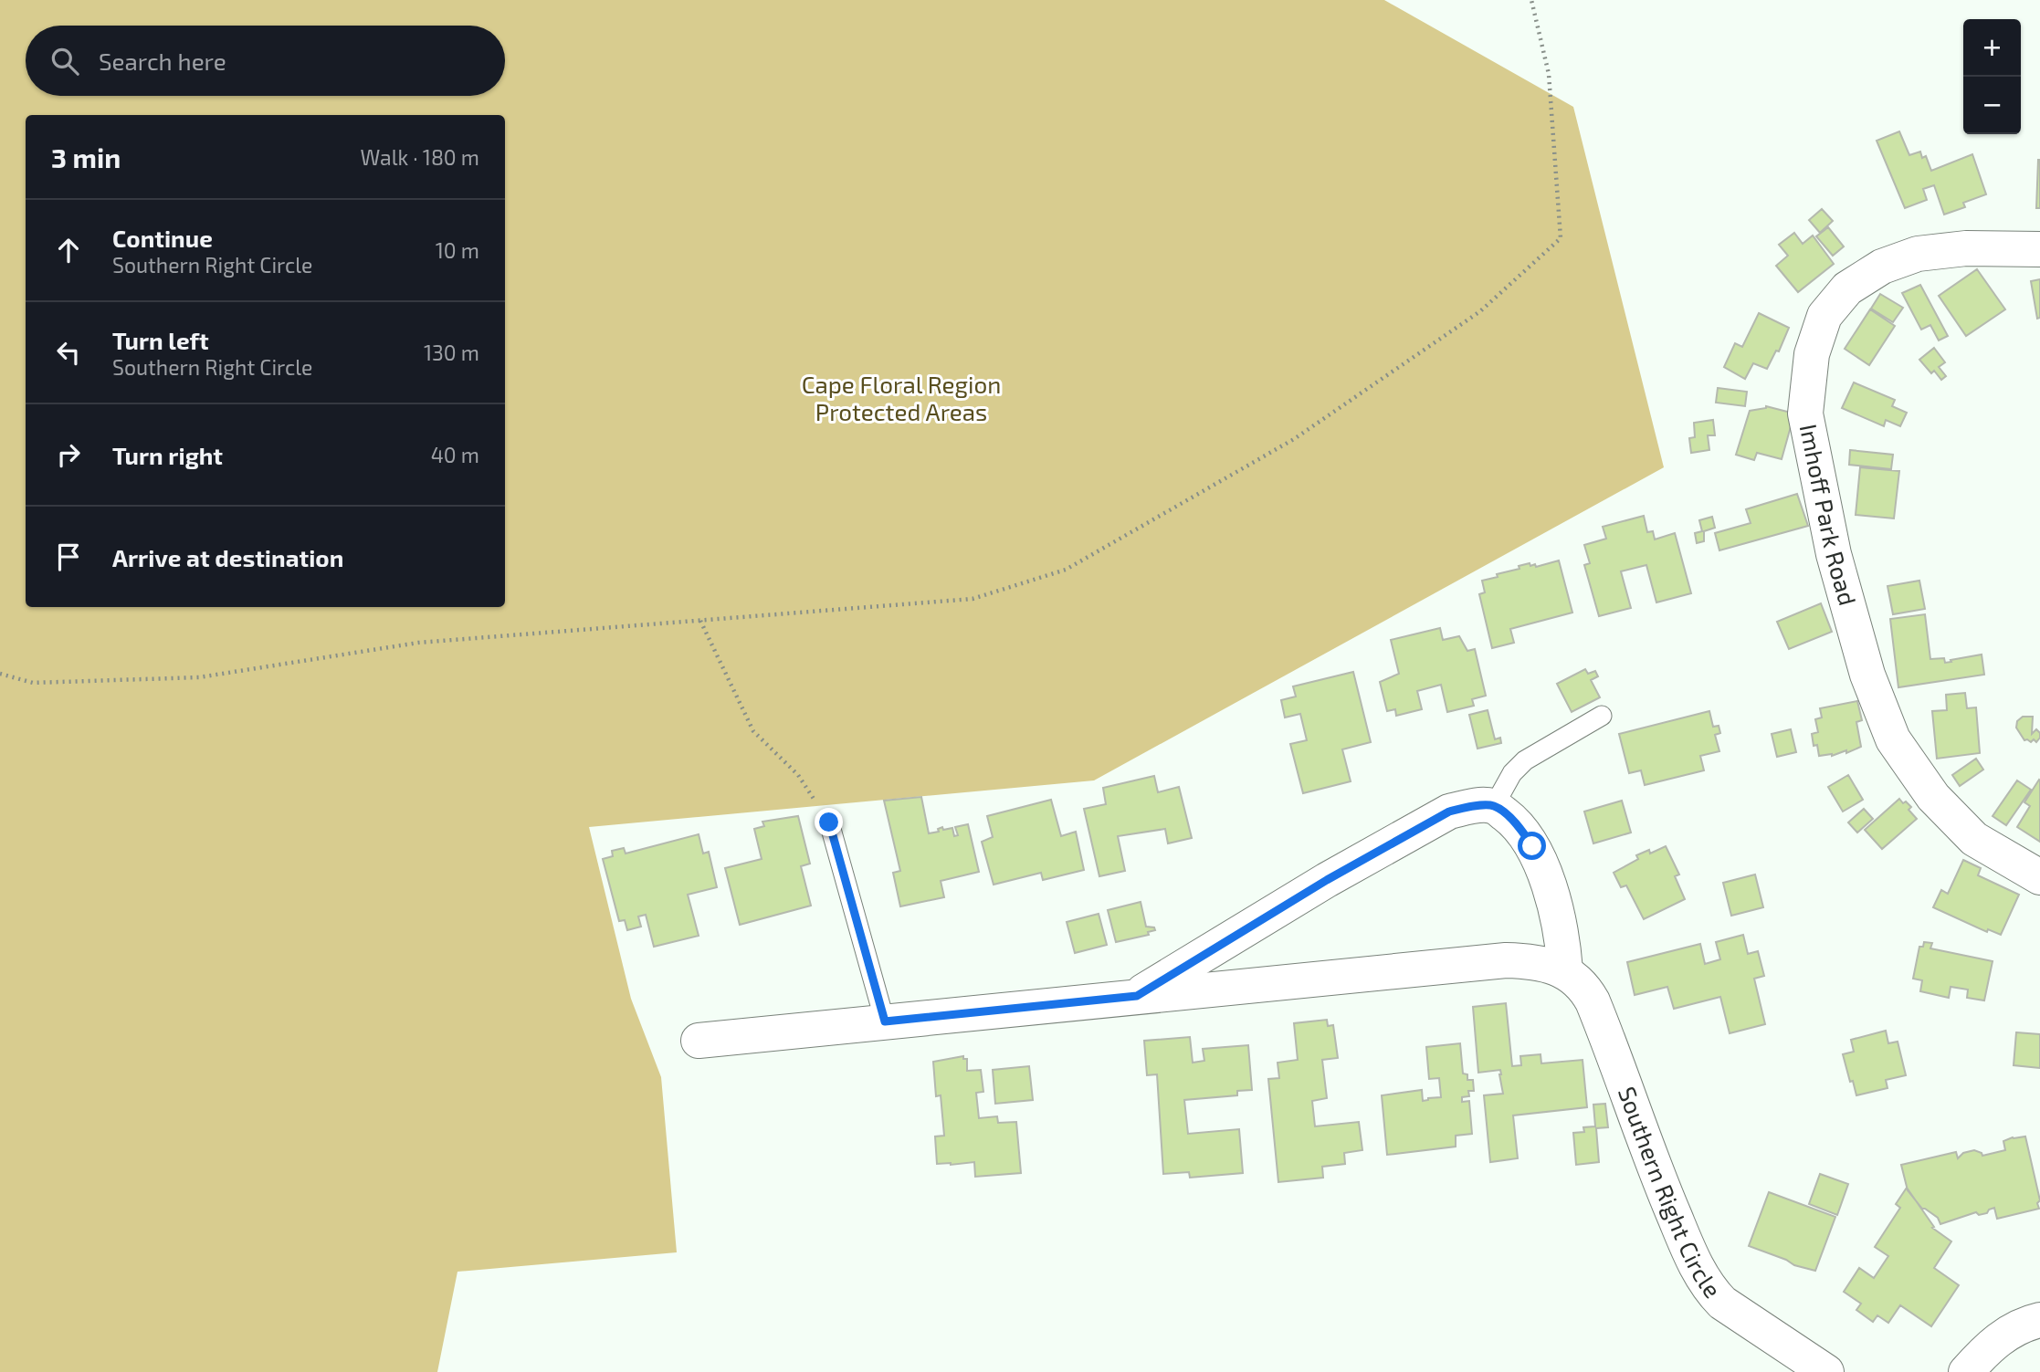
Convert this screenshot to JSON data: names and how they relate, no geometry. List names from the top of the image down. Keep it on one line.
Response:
{"streets":{"street":["Imhoff Park Road","Southern Right Circle"]},"parks":["Cape Floral Region Protected Areas"],"page":{"map_buttons":["+","−"],"search":"Search here","heading":["3 min","Walk · 180 m"],"list":[["Continue","Southern Right Circle","10 m"],["Turn left","Southern Right Circle","130 m"],["Turn right","40 m"],"Arrive at destination"]}}
